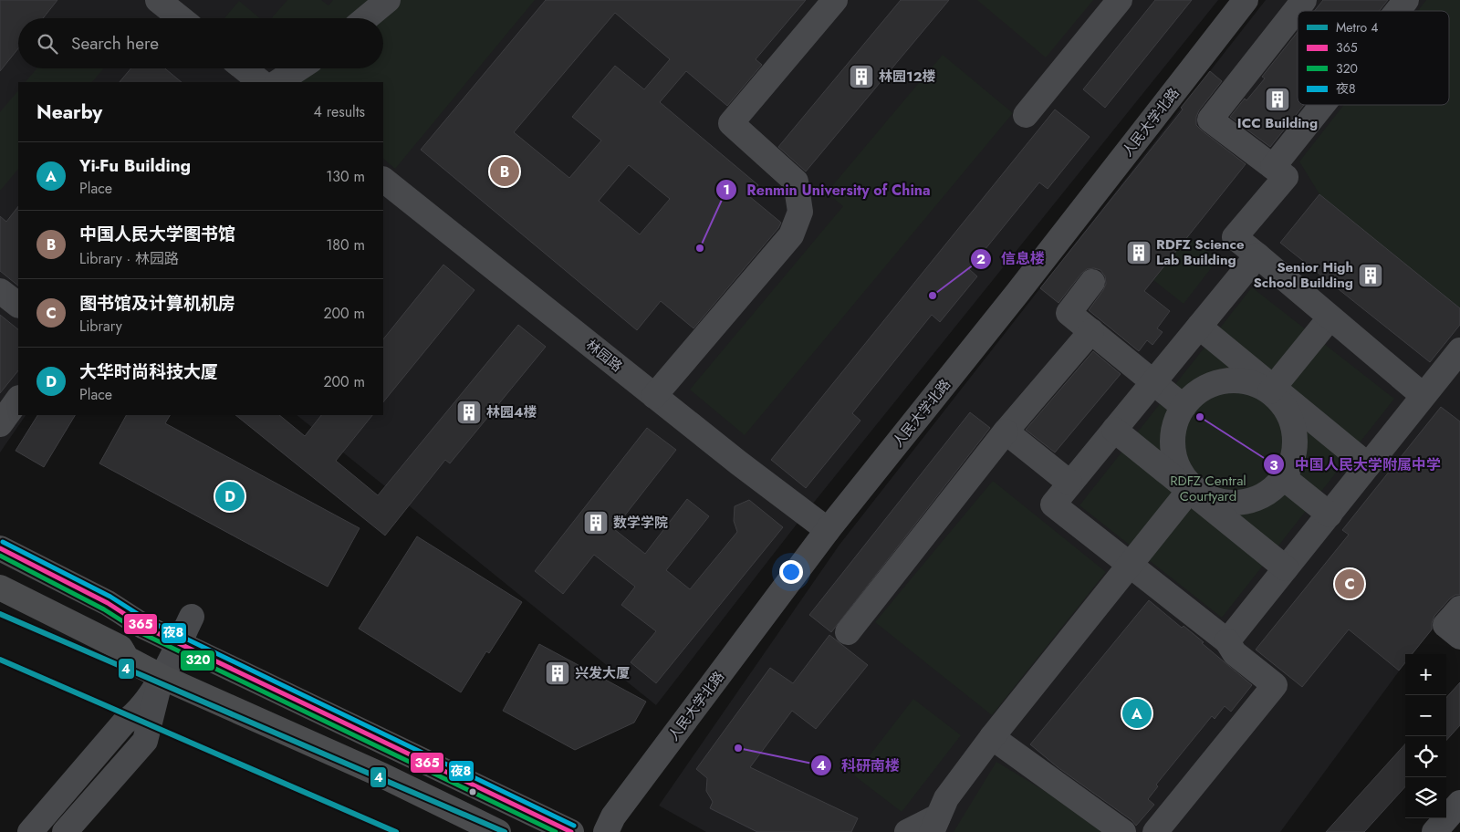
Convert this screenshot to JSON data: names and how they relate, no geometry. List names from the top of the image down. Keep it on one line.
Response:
{"streets":{"street":["人民大学北路","林园路"]},"crossings":[["人民大学北路","林园路"]],"parks":["RDFZ Central Courtyard"],"places":{"building":["林园12楼","ICC Building","RDFZ Science Lab Building","Senior High School Building","林园4楼","数学学院","兴发大厦"],"other":["Renmin University of China","信息楼","中国人民大学附属中学","科研南楼"]},"lines":["transit line 夜8","transit line 365","transit line 320","metro line 4"],"legend":["Metro 4","365","320","夜8"],"page":{"search":"Search here","heading":["Nearby","4 results"],"list":[{"mark":"A","name":"Yi-Fu Building","note":"Place","value":"130 m"},{"mark":"B","name":"中国人民大学图书馆","note":"Library · 林园路","value":"180 m"},{"mark":"C","name":"图书馆及计算机机房","note":"Library","value":"200 m"},{"mark":"D","name":"大华时尚科技大厦","note":"Place","value":"200 m"}],"pins":["B","D","C","A"],"map_buttons":["+","−"]}}
